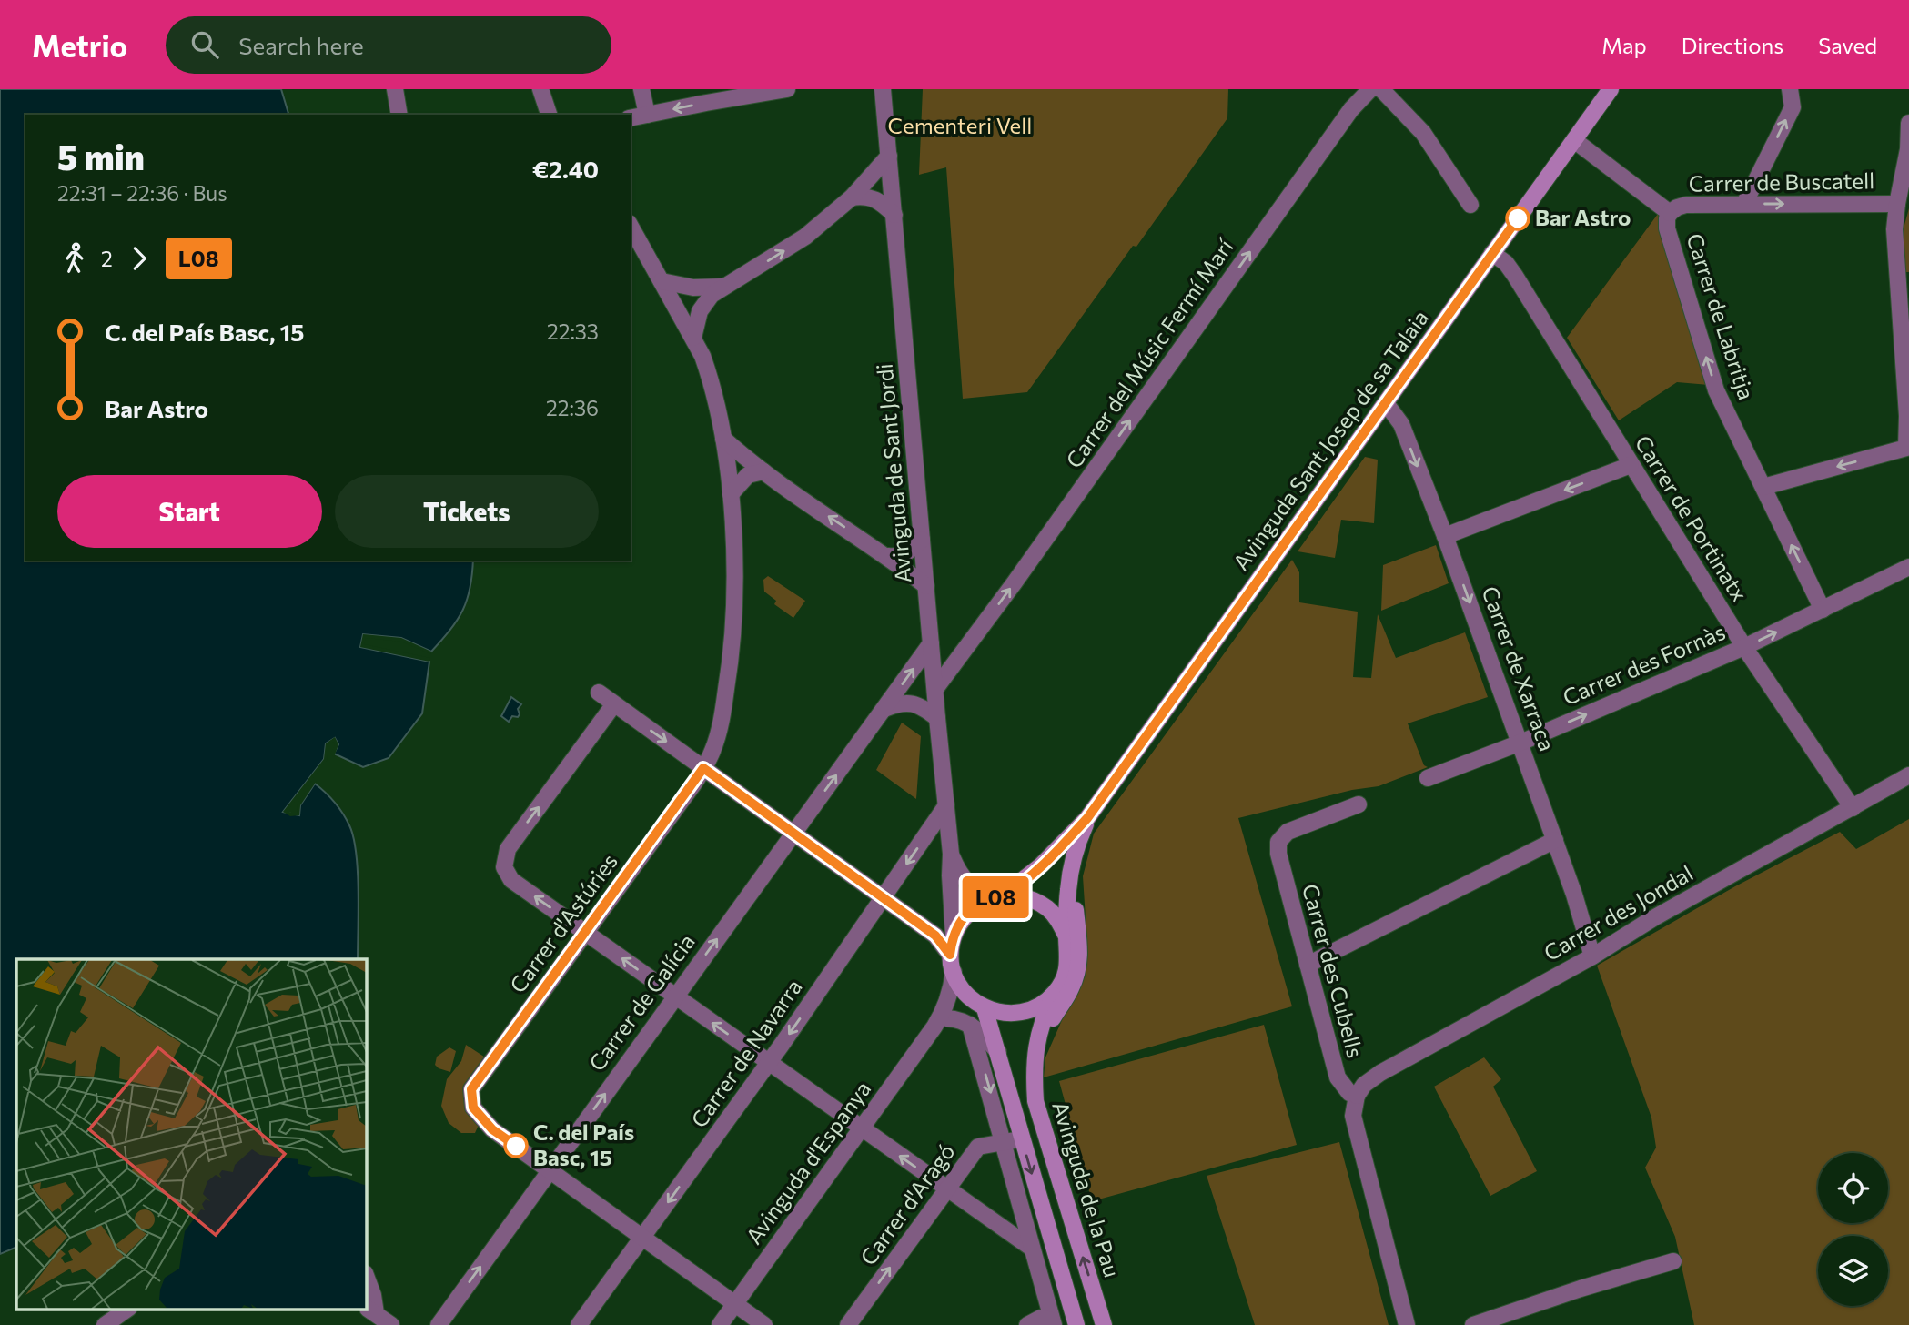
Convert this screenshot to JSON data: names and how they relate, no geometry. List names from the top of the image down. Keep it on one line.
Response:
{"streets":{"main road":["Avinguda Sant Josep de sa Talaia","Avinguda de la Pau"],"street":["Carrer de Buscatell","Carrer de Labritja","Carrer del Músic Fermí Marí","Avinguda de Sant Jordi","Carrer de Portinatx","Carrer des Fornàs","Carrer de Xarraca","Carrer des Jondal","Carrer d'Astúries","Carrer des Cubells","Carrer de Galícia","Carrer de Navarra","Avinguda d'Espanya","Carrer d'Aragó"]},"crossings":[["Carrer de Buscatell","Carrer de Labritja"],["Carrer de Labritja","Avinguda Sant Josep de sa Talaia"],["Carrer de Labritja","Carrer des Fornàs"],["Carrer del Músic Fermí Marí","Avinguda de Sant Jordi"],["Avinguda Sant Josep de sa Talaia","Carrer de Portinatx"],["Avinguda Sant Josep de sa Talaia","Carrer de Xarraca"],["Avinguda de Sant Jordi","Carrer de Galícia"],["Avinguda de Sant Jordi","Carrer de Navarra"],["Avinguda de Sant Jordi","Avinguda d'Espanya"],["Avinguda de Sant Jordi","Avinguda de la Pau"],["Carrer de Portinatx","Carrer des Fornàs"],["Carrer de Portinatx","Carrer des Jondal"],["Carrer des Fornàs","Carrer de Xarraca"],["Carrer de Xarraca","Carrer des Jondal"],["Carrer des Jondal","Carrer des Cubells"],["Carrer d'Astúries","Carrer de Galícia"],["Avinguda d'Espanya","Avinguda de la Pau"],["Avinguda de la Pau","Carrer d'Aragó"]],"one_way":["Carrer de Buscatell","Carrer de Labritja","Carrer del Músic Fermí Marí","Carrer des Fornàs","Carrer de Xarraca","Carrer de Galícia","Carrer de Navarra","Carrer d'Aragó"],"parks":["Cementeri Vell"],"places":["Bar Astro","C. del País Basc, 15"],"lines":["bus line L08"],"page":{"header":"Metrio","search":"Search here","nav":["Map","Directions","Saved"],"on_map":"L08","heading":["5 min","22:31 – 22:36 · Bus","€2.40"],"legs":["2","L08"],"list":[{"name":"C. del País Basc, 15","value":"22:33"},{"name":"Bar Astro","value":"22:36"}],"buttons":["Start","Tickets"]}}
